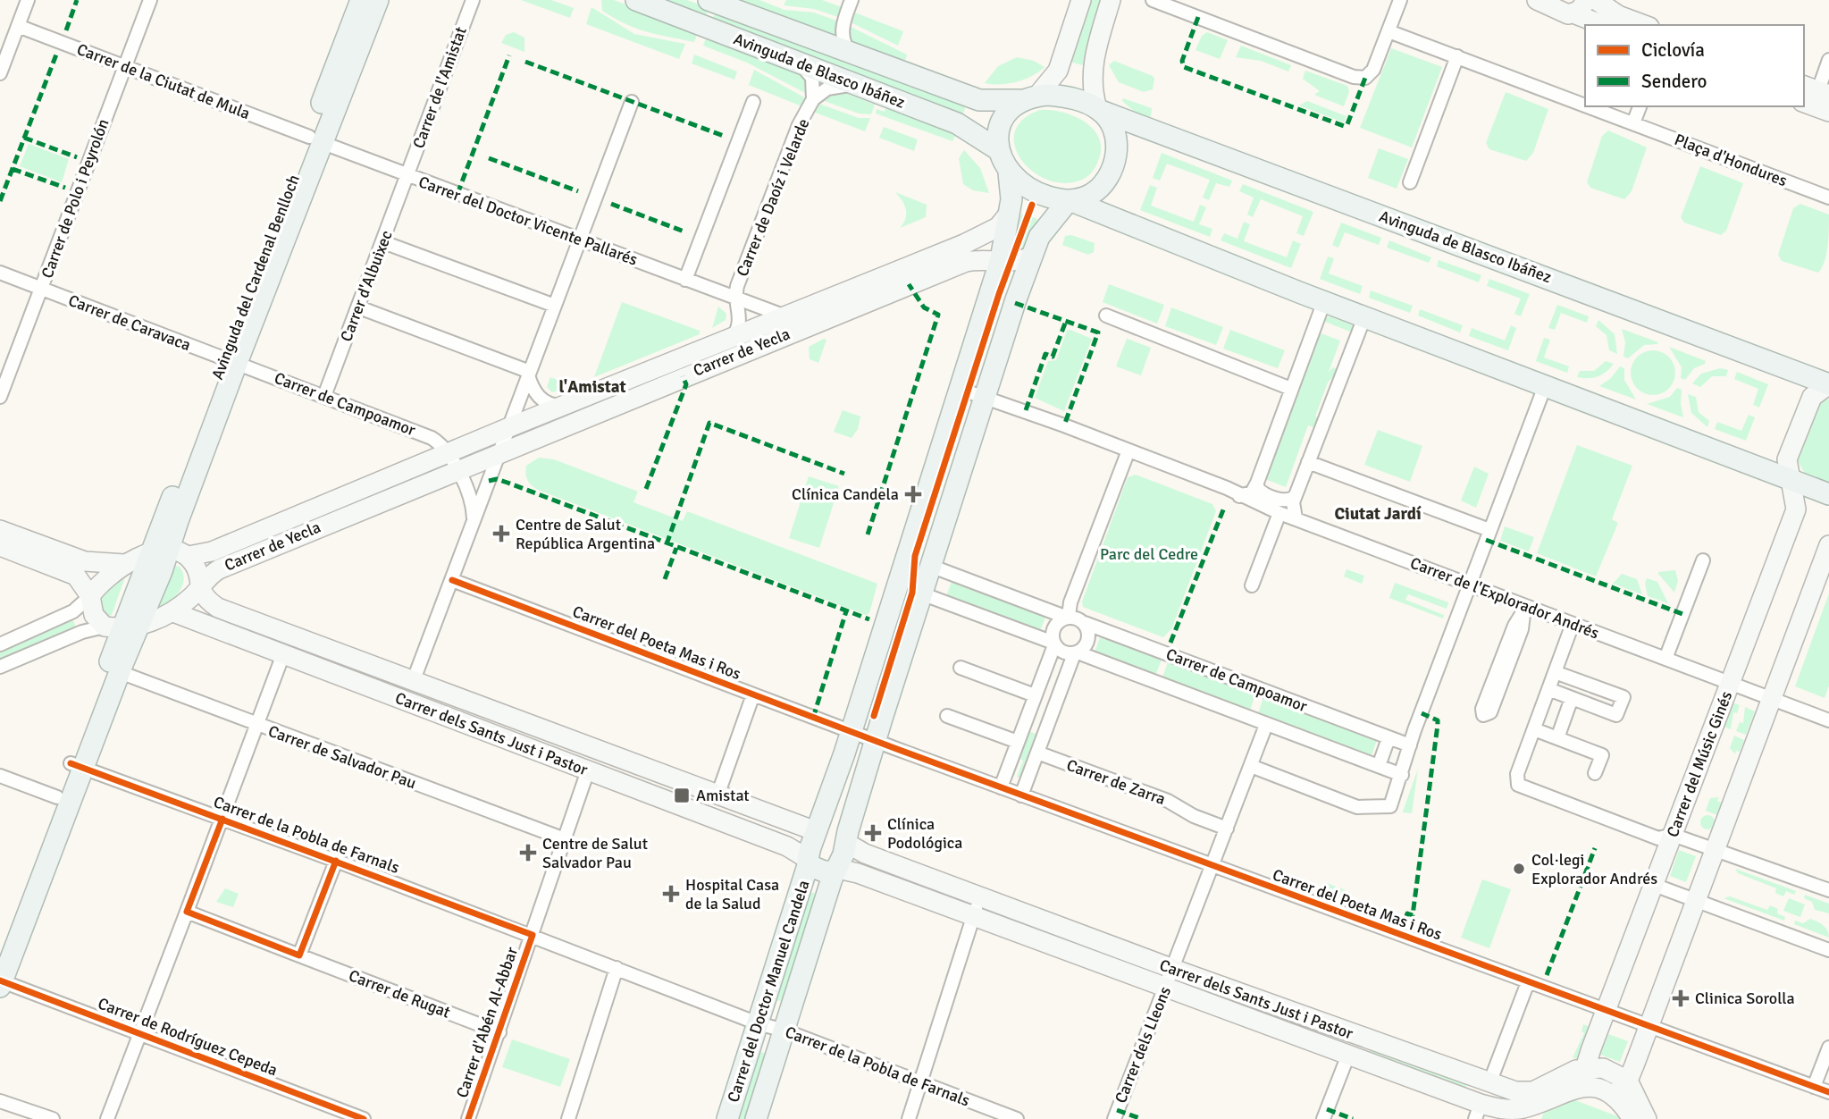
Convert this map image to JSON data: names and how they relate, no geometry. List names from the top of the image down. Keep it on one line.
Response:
{"streets":{"main road":["Avinguda de Blasco Ibáñez","Avinguda del Cardenal Benlloch","Carrer del Doctor Manuel Candela"],"street":["Carrer de la Ciutat de Mula","Carrer de l'Amistat","Plaça d'Hondures","Carrer de Daoíz i Velarde","Carrer de Polo i Peyrolón","Carrer del Doctor Vicente Pallarés","Carrer d'Albuixec","Carrer de Caravaca","Carrer de Yecla","Carrer de Campoamor","Carrer de l'Explorador Andrés","Carrer del Poeta Mas i Ros","Carrer dels Sants Just i Pastor","Carrer de Salvador Pau","Carrer del Músic Ginés","Carrer de Zarra","Carrer de la Pobla de Farnals","Carrer de Rugat","Carrer d'Abén Al-Abbar","Carrer de Rodríguez Cepeda","Carrer dels Lleons"]},"crossings":[["Avinguda de Blasco Ibáñez","Carrer de Daoíz i Velarde"],["Avinguda de Blasco Ibáñez","Carrer del Músic Ginés"],["Carrer de la Ciutat de Mula","Carrer de Polo i Peyrolón"],["Carrer de la Ciutat de Mula","Carrer del Doctor Vicente Pallarés"],["Carrer de la Ciutat de Mula","Avinguda del Cardenal Benlloch"],["Carrer de l'Amistat","Carrer del Doctor Vicente Pallarés"],["Carrer de l'Amistat","Carrer d'Albuixec"],["Carrer de Daoíz i Velarde","Carrer del Doctor Vicente Pallarés"],["Carrer de Polo i Peyrolón","Carrer de Caravaca"],["Carrer del Doctor Vicente Pallarés","Avinguda del Cardenal Benlloch"],["Carrer del Doctor Vicente Pallarés","Carrer d'Albuixec"],["Carrer del Doctor Vicente Pallarés","Carrer de Yecla"],["Avinguda del Cardenal Benlloch","Carrer de Caravaca"],["Avinguda del Cardenal Benlloch","Carrer de Yecla"],["Avinguda del Cardenal Benlloch","Carrer de Campoamor"],["Avinguda del Cardenal Benlloch","Carrer de Salvador Pau"],["Avinguda del Cardenal Benlloch","Carrer de la Pobla de Farnals"],["Avinguda del Cardenal Benlloch","Carrer de Rodríguez Cepeda"],["Carrer d'Albuixec","Carrer de Campoamor"],["Carrer de Caravaca","Carrer de Campoamor"],["Carrer de Yecla","Carrer de Campoamor"],["Carrer de Yecla","Carrer dels Sants Just i Pastor"],["Carrer de Campoamor","Carrer dels Lleons"],["Carrer de l'Explorador Andrés","Carrer del Músic Ginés"],["Carrer del Poeta Mas i Ros","Carrer del Músic Ginés"],["Carrer del Poeta Mas i Ros","Carrer dels Lleons"],["Carrer dels Sants Just i Pastor","Carrer del Músic Ginés"],["Carrer dels Sants Just i Pastor","Carrer del Doctor Manuel Candela"],["Carrer dels Sants Just i Pastor","Carrer d'Abén Al-Abbar"],["Carrer dels Sants Just i Pastor","Carrer dels Lleons"],["Carrer de Salvador Pau","Carrer d'Abén Al-Abbar"],["Carrer de Zarra","Carrer dels Lleons"],["Carrer de la Pobla de Farnals","Carrer del Doctor Manuel Candela"],["Carrer de la Pobla de Farnals","Carrer d'Abén Al-Abbar"],["Carrer de Rugat","Carrer d'Abén Al-Abbar"]],"districts":["l'Amistat","Ciutat Jardí"],"parks":["Parc del Cedre"],"places":{"health":["Clínica Candela","Centre de Salut República Argentina","Clínica Podológica","Centre de Salut Salvador Pau","Hospital Casa de la Salud","Clinica Sorolla"],"transit":["Amistat"],"other":["Col·legi Explorador Andrés"]},"legend":["Ciclovía","Sendero"]}
